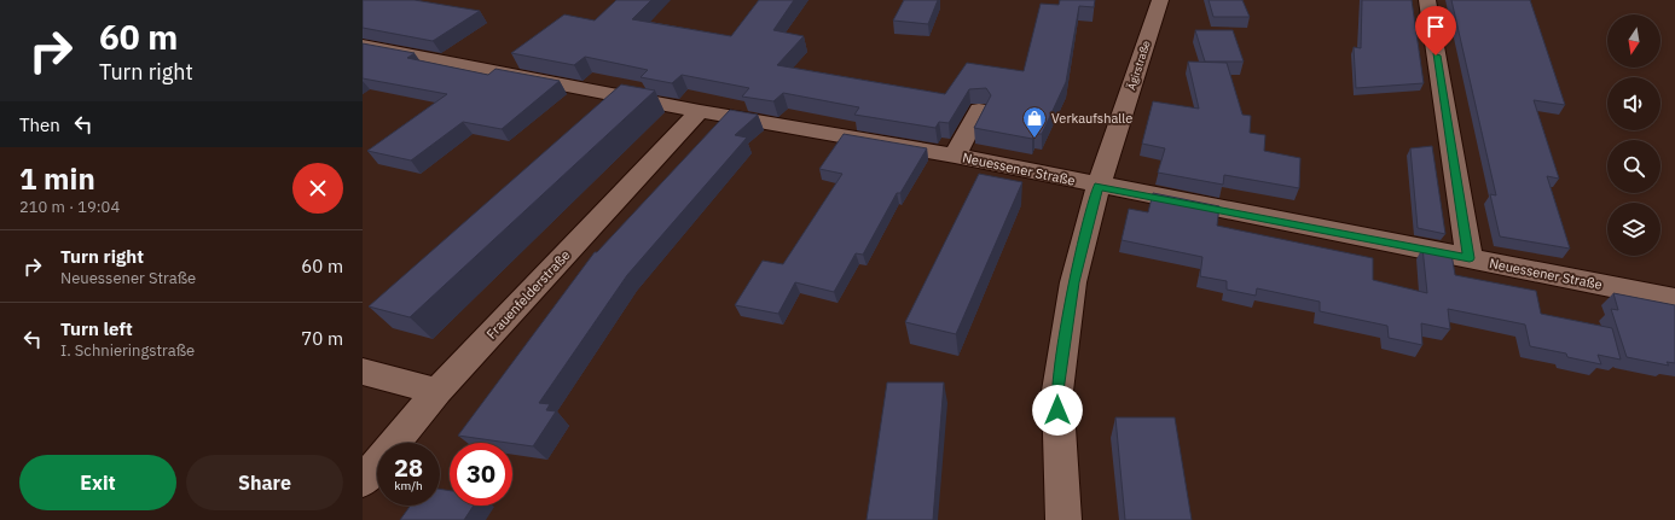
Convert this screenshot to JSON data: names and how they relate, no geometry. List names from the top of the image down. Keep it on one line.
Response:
{"streets":{"street":["Ägirstraße","Neuessener Straße","Frauenfelderstraße"]},"crossings":[["Ägirstraße","Neuessener Straße"],["Neuessener Straße","Frauenfelderstraße"]],"places":{"shop":["Verkaufshalle"]},"north":"bottom","page":{"turn":["60 m","Turn right"],"then":"Then","heading":["1 min","210 m · 19:04"],"list":[{"name":"Turn right","note":"Neuessener Straße","value":"60 m"},{"name":"Turn left","note":"I. Schnieringstraße","value":"70 m"}],"speed":"28 km/h","limit":"30","buttons":["Exit","Share"]}}
